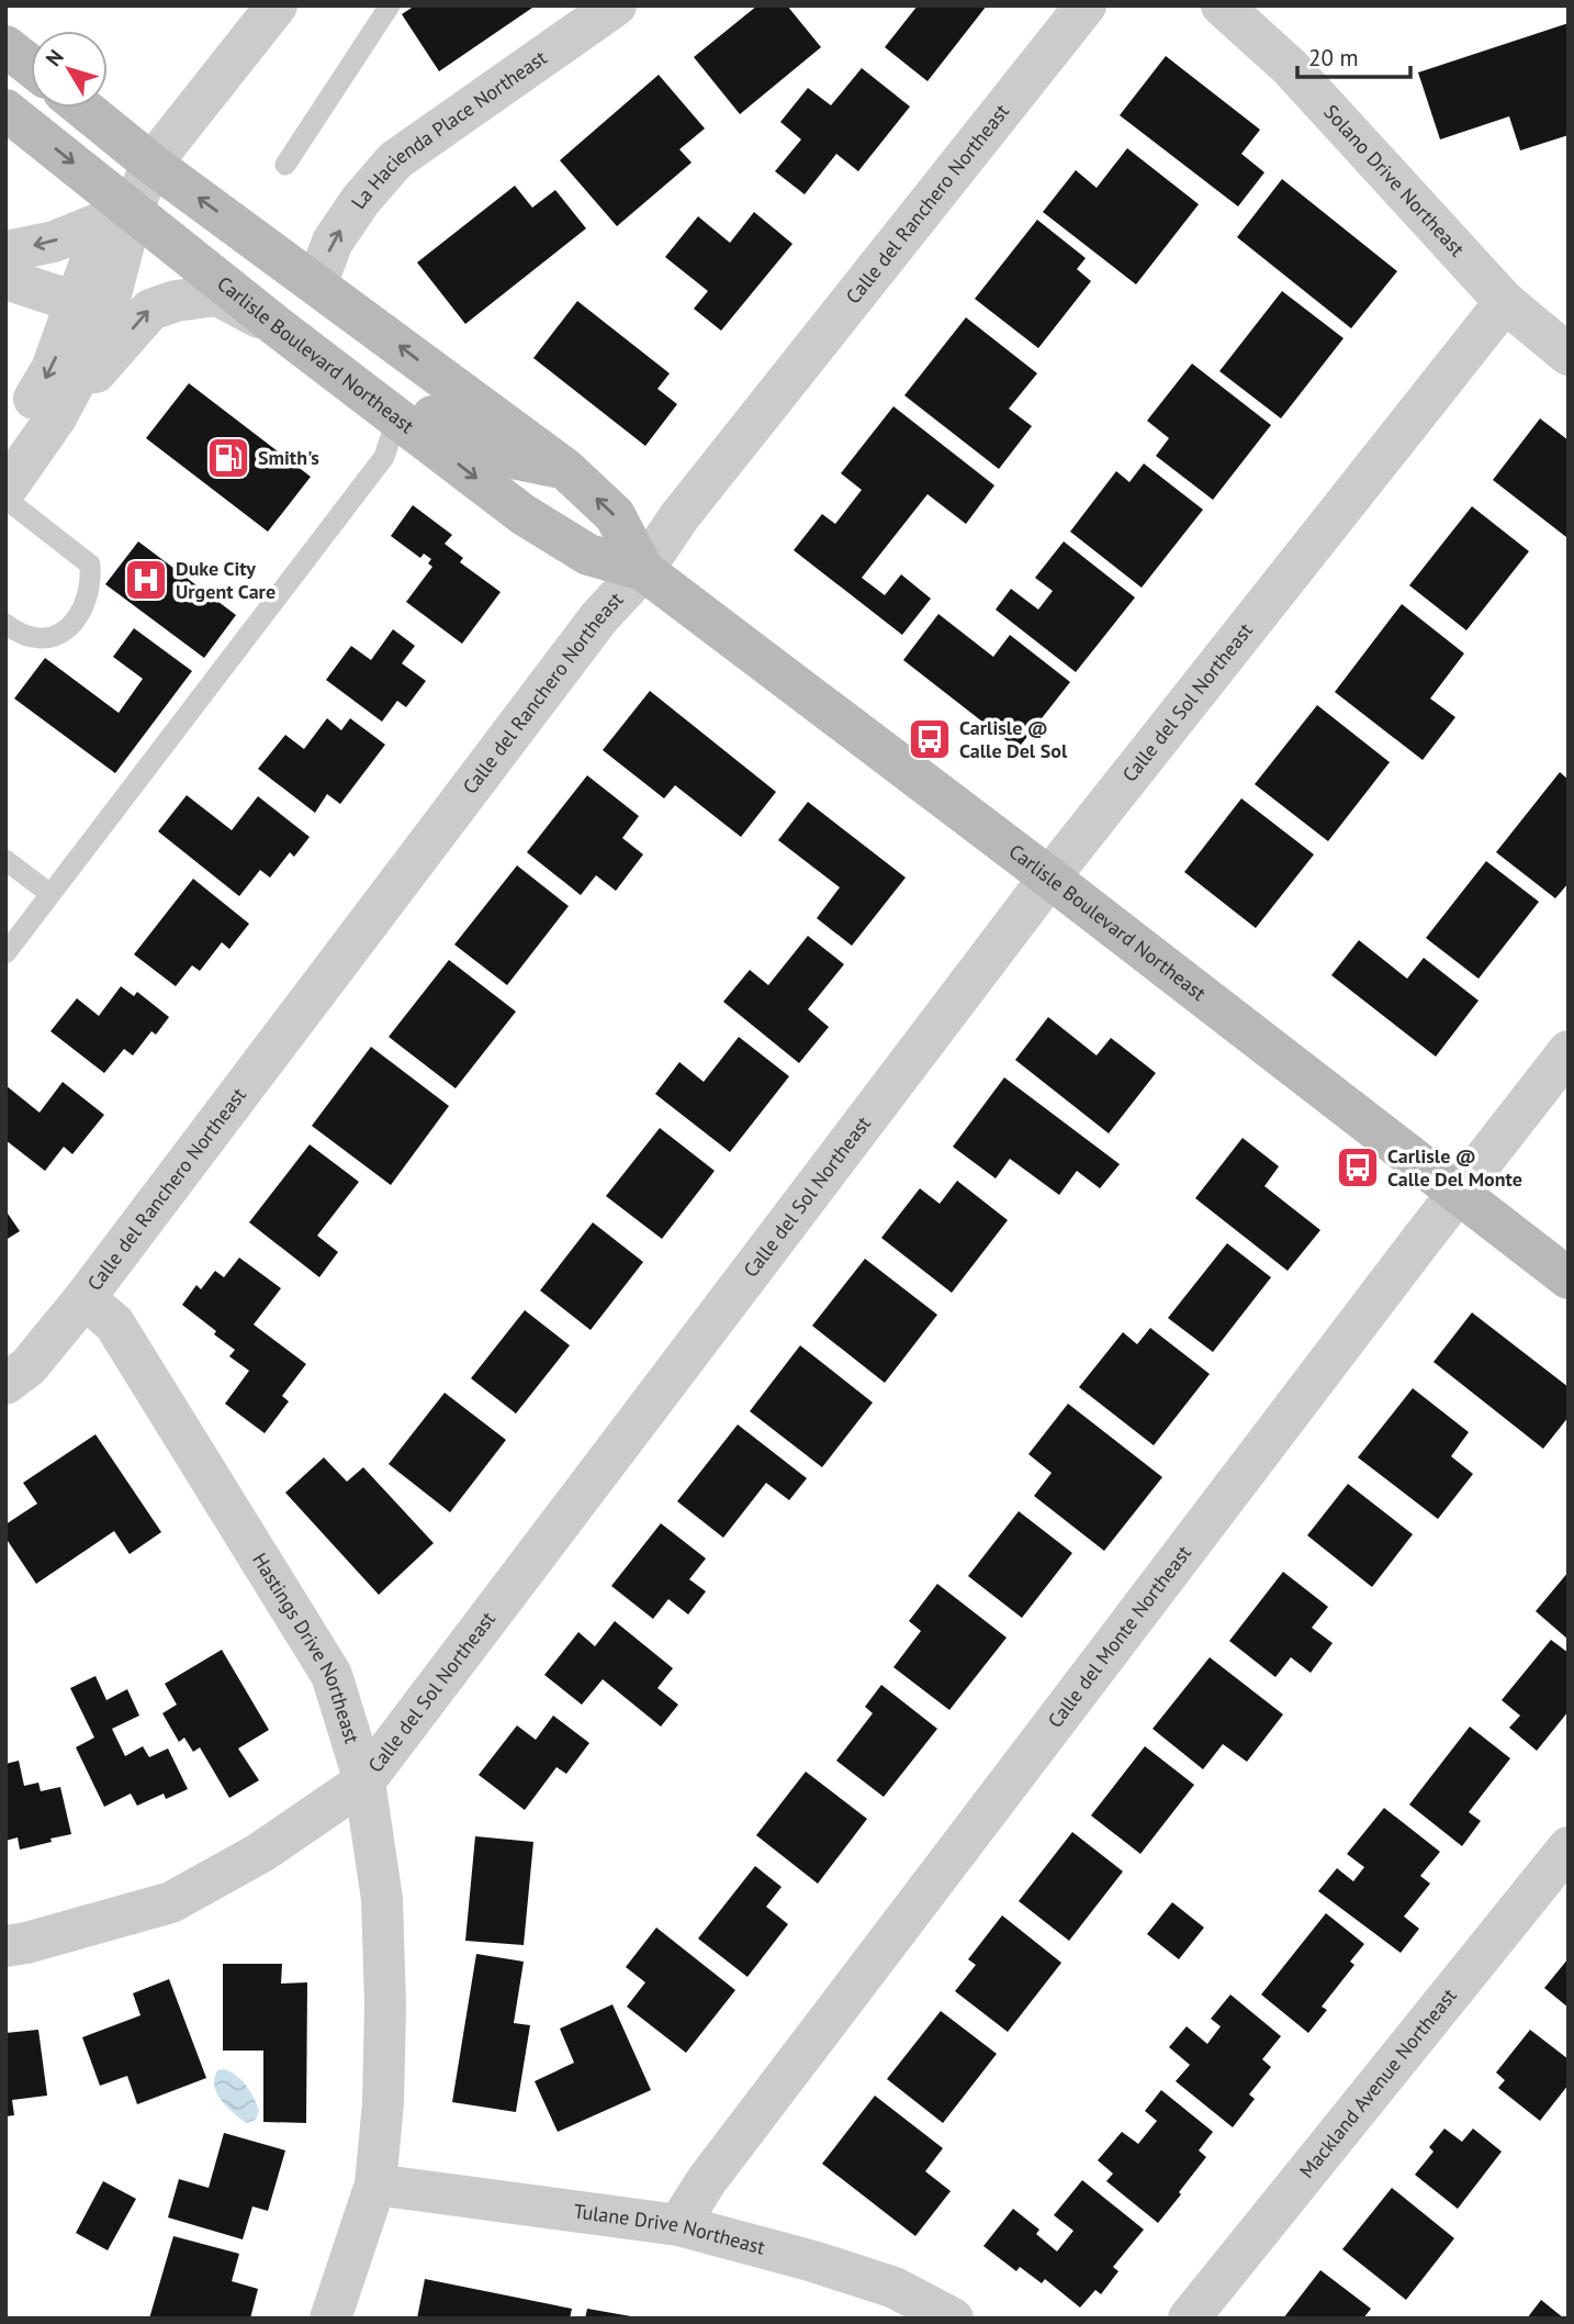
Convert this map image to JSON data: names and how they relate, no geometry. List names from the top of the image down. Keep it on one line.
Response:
{"streets":{"main road":["Carlisle Boulevard Northeast"],"street":["La Hacienda Place Northeast","Solano Drive Northeast","Calle del Ranchero Northeast","Calle del Sol Northeast","Calle del Monte Northeast","Hastings Drive Northeast","Mackland Avenue Northeast","Tulane Drive Northeast"]},"crossings":[["La Hacienda Place Northeast","Carlisle Boulevard Northeast"],["Solano Drive Northeast","Calle del Sol Northeast"],["Calle del Ranchero Northeast","Carlisle Boulevard Northeast"],["Calle del Ranchero Northeast","Hastings Drive Northeast"],["Carlisle Boulevard Northeast","Calle del Sol Northeast"],["Carlisle Boulevard Northeast","Calle del Monte Northeast"],["Calle del Sol Northeast","Hastings Drive Northeast"],["Calle del Monte Northeast","Tulane Drive Northeast"],["Hastings Drive Northeast","Tulane Drive Northeast"]],"places":{"fuel station":["Smith's"],"hospital":["Duke City Urgent Care"],"bus stop":["Carlisle @ Calle Del Sol","Carlisle @ Calle Del Monte"]},"scale_bar":"20 m","north":"top left"}
